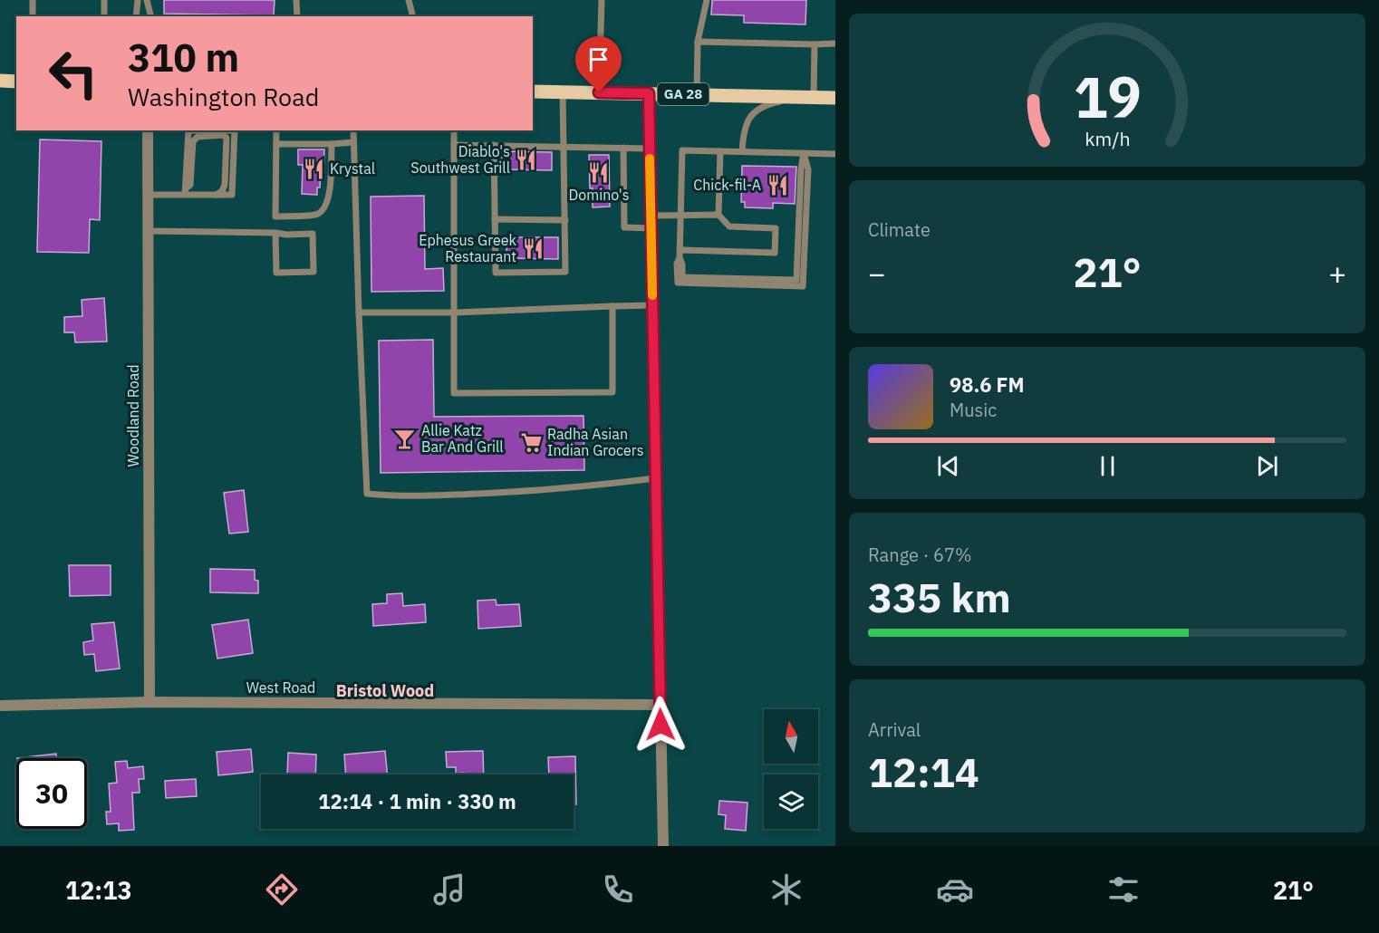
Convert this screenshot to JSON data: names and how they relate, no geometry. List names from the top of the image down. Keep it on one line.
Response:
{"streets":{"main road":["GA 28"],"street":["Woodland Road","West Road"]},"crossings":[["Woodland Road","West Road"]],"districts":["Bristol Wood"],"places":{"restaurant":["Diablo's Southwest Grill","Krystal","Domino's","Chick-fil-A","Ephesus Greek Restaurant"],"bar":["Allie Katz Bar And Grill"],"supermarket":["Radha Asian Indian Grocers"]},"north":"top","page":{"turn":["310 m","Washington Road"],"tile":["Climate",["Range · 67%","335 km"],["Arrival","12:14"]],"heat":["−","21°","+"],"song":["98.6 FM","Music"],"limit":"30","trip":"12:14 · 1 min · 330 m","tabs":["12:13","21°"],"gauge":["19","km/h"]}}
